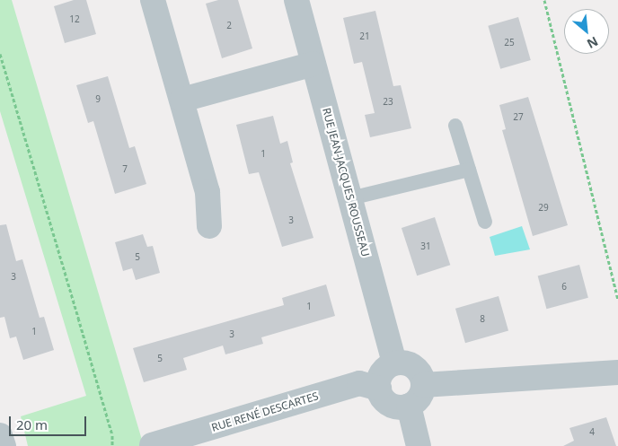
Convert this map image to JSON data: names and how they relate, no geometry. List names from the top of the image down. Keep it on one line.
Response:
{"streets":{"street":["RUE JEAN-JACQUES ROUSSEAU","RUE RENÉ DESCARTES"]},"crossings":[["RUE JEAN-JACQUES ROUSSEAU","RUE RENÉ DESCARTES"]],"house_numbers":["12","2","21","25","9","23","27","1","7","29","3","31","5","3","6","1","8","1","3","5","4"],"scale_bar":"20 m","north":"bottom right"}
